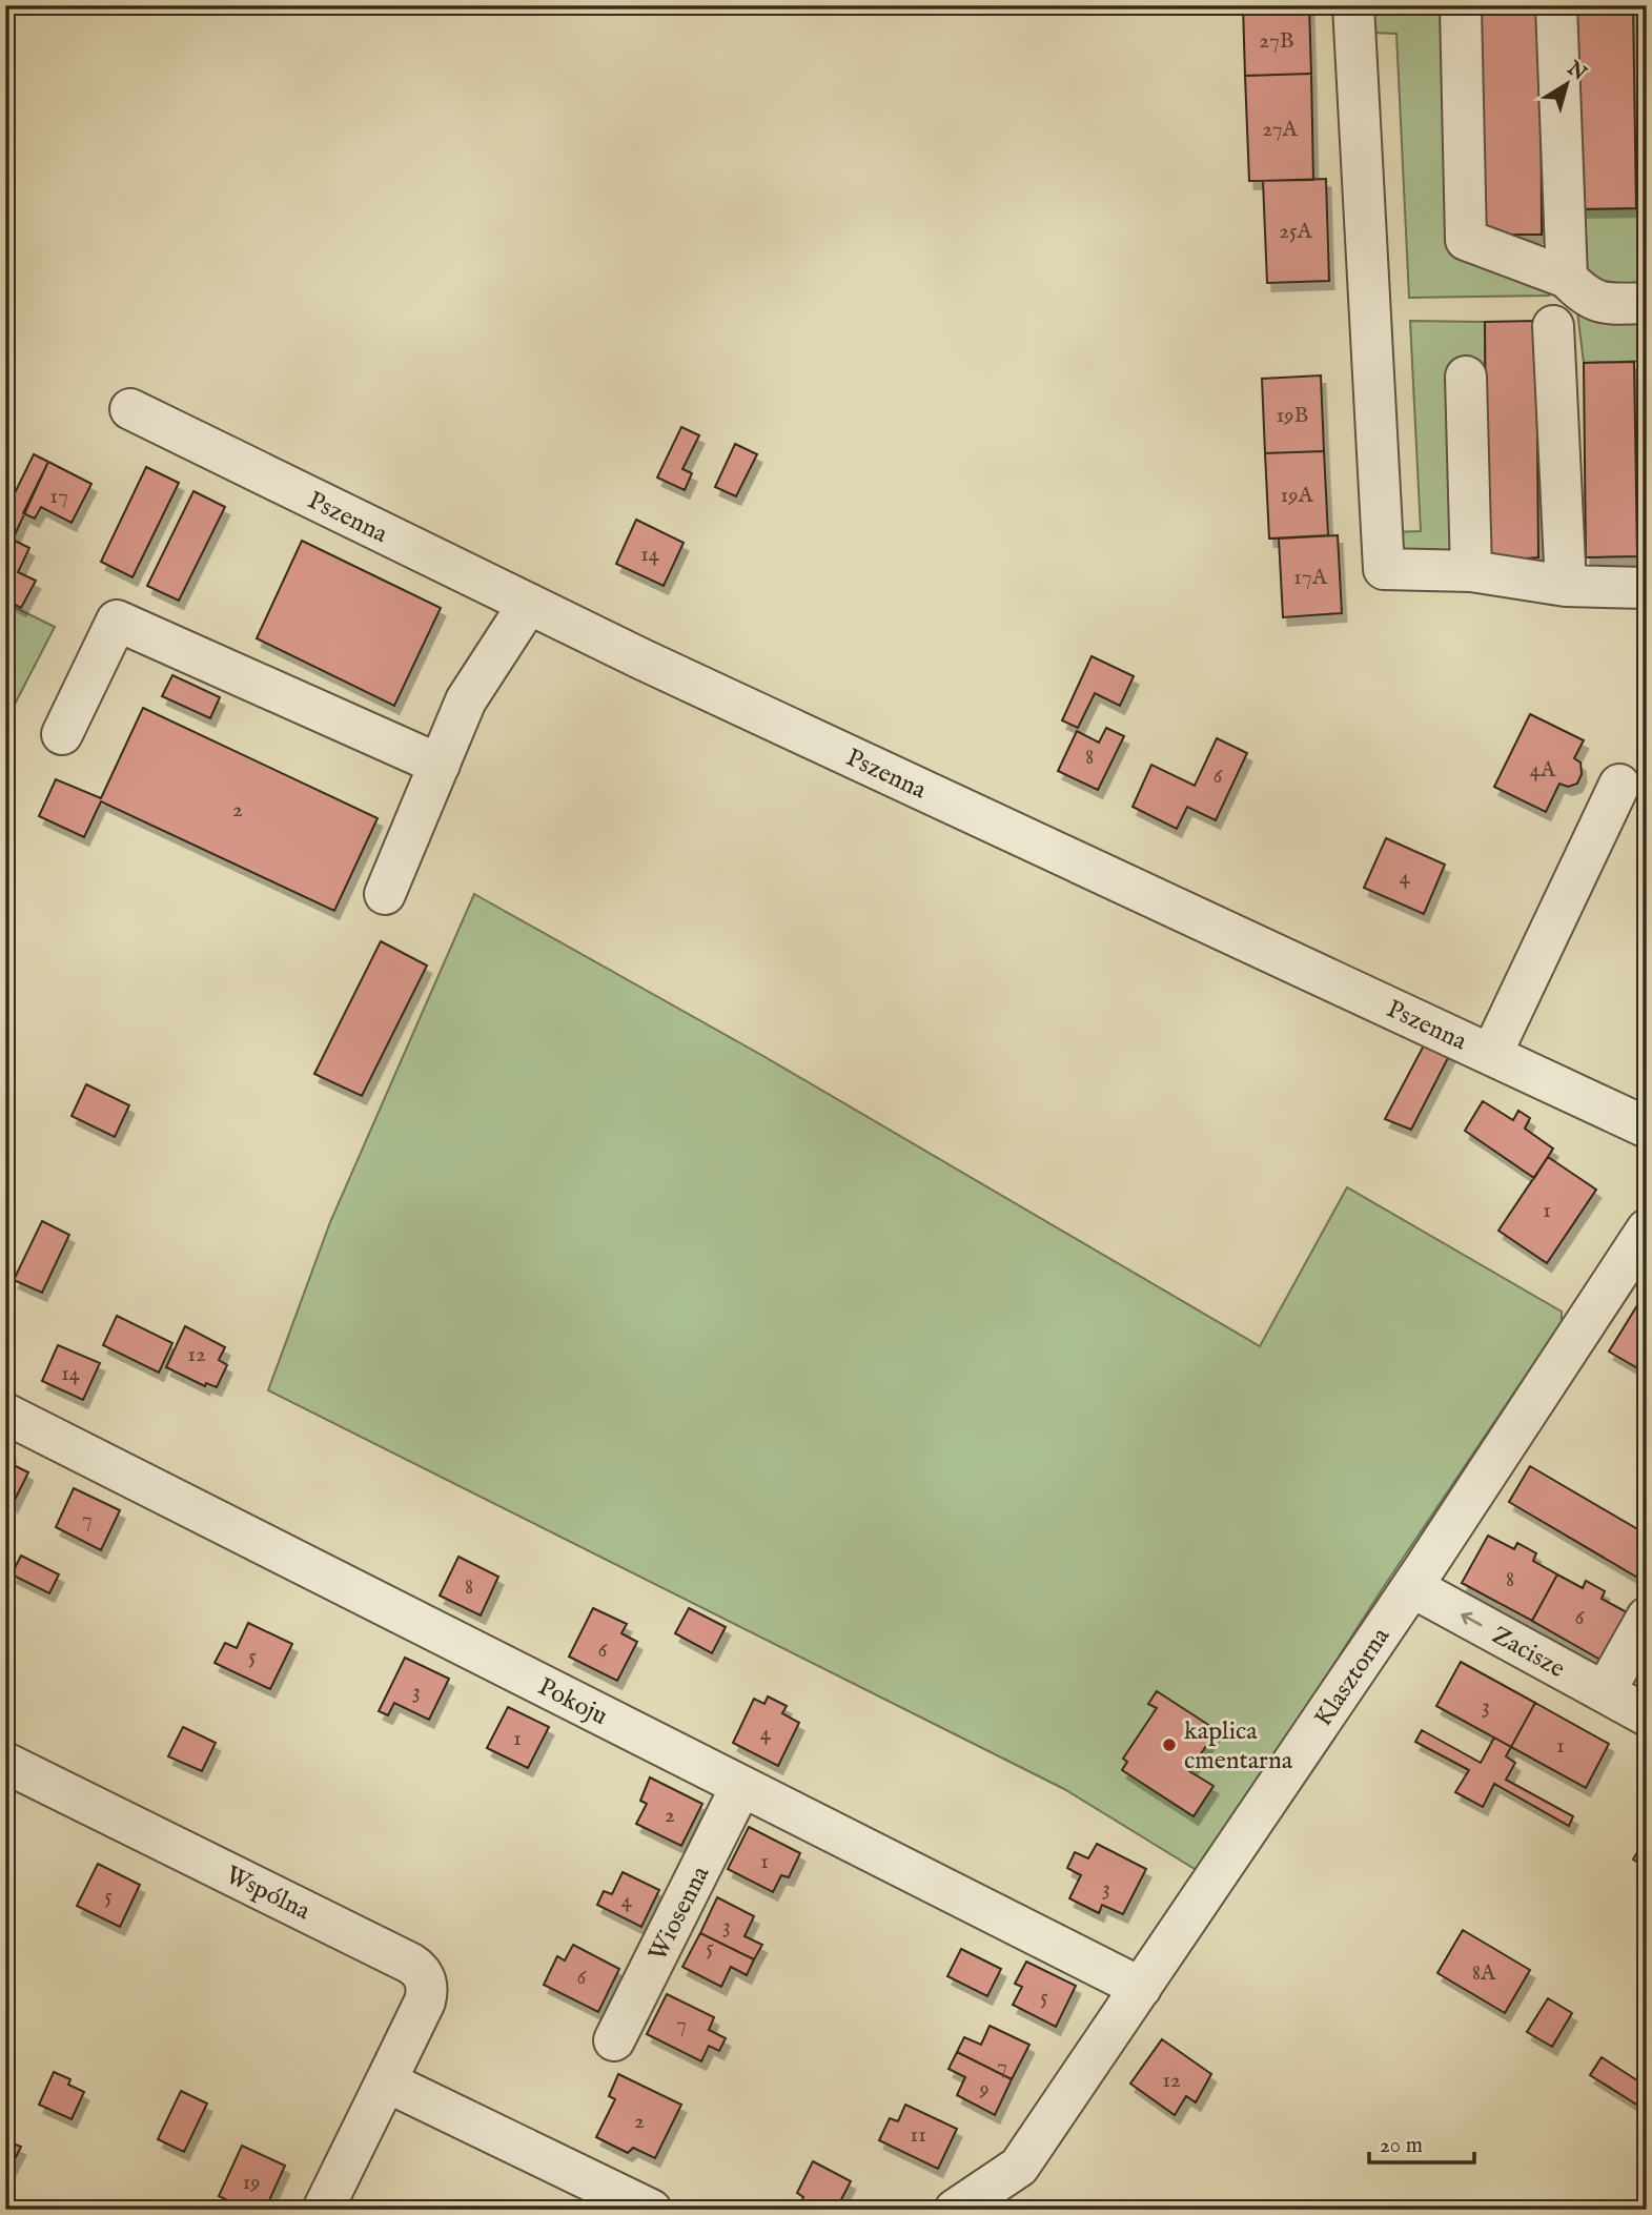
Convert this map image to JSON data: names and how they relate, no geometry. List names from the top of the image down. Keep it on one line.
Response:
{"streets":{"street":["Pszenna","Zacisze","Klasztorna","Pokoju","Wspólna","Wiosenna"]},"crossings":[["Zacisze","Klasztorna"],["Klasztorna","Pokoju"],["Pokoju","Wiosenna"]],"one_way":["Zacisze"],"places":["kaplica cmentarna"],"house_numbers":["27B","27A","25A","19B","19A","17","14","17A","8","4A","6","2","4","1","12","14","7","8","8","6","6","5","3","3","4","1","1","2","1","3","5","4","3","5","8A","6","5","7","7","12","9","2","11","19"],"scale_bar":"20 m","north":"top right"}
